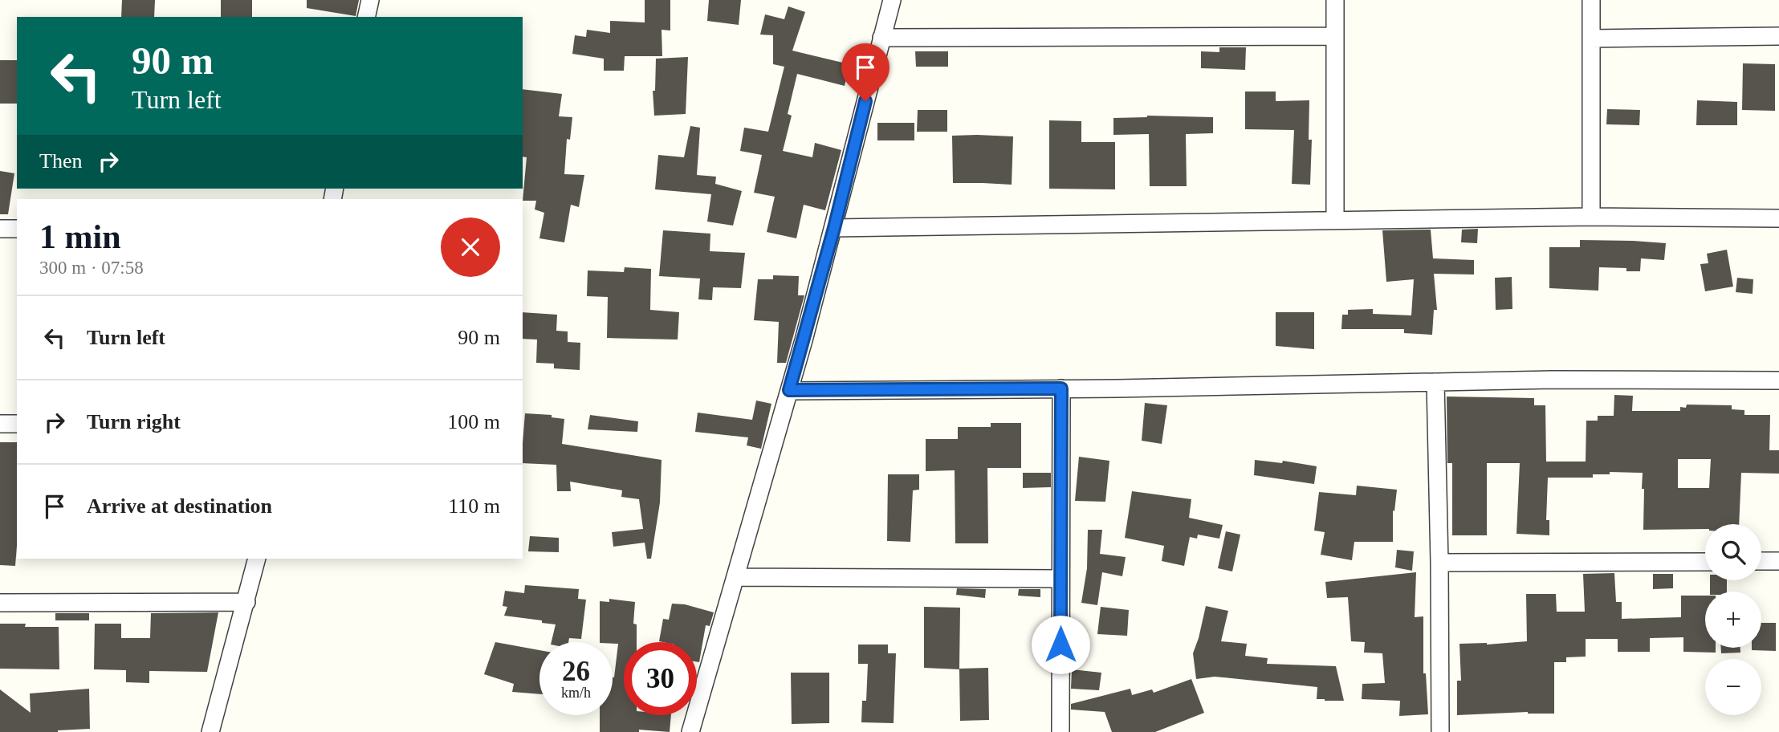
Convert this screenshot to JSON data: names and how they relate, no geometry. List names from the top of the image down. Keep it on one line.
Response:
{"page":{"turn":["90 m","Turn left"],"then":"Then","heading":["1 min","300 m · 07:58"],"list":[{"name":"Turn left","value":"90 m"},{"name":"Turn right","value":"100 m"},{"name":"Arrive at destination","value":"110 m"}],"map_buttons":["+","−"],"speed":"26 km/h","limit":"30"}}
